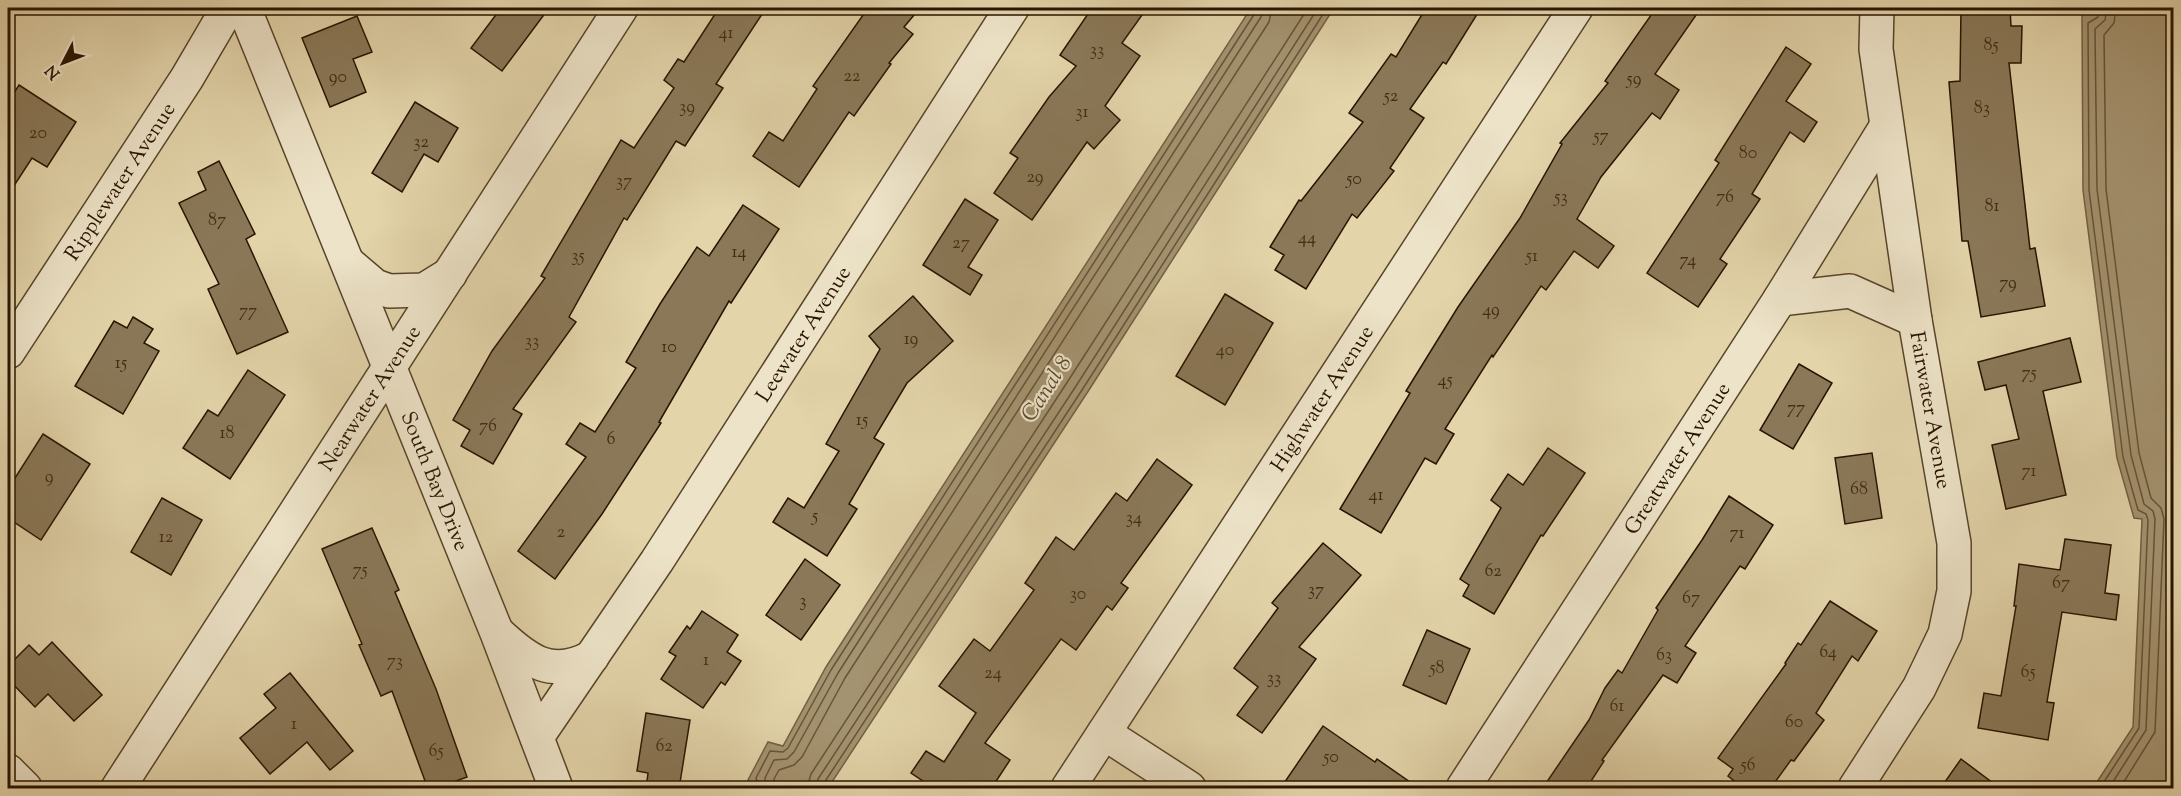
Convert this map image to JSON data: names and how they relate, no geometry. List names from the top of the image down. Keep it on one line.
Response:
{"streets":{"street":["Ripplewater Avenue","Leewater Avenue","Nearwater Avenue","Highwater Avenue","Fairwater Avenue","Greatwater Avenue","South Bay Drive"]},"crossings":[["Leewater Avenue","South Bay Drive"],["Nearwater Avenue","South Bay Drive"],["Fairwater Avenue","Greatwater Avenue"]],"water":["Canal 8"],"house_numbers":["41","85","33","22","90","59","52","39","83","31","20","57","32","80","29","50","37","53","76","81","87","44","27","14","35","51","74","79","49","77","19","33","10","40","15","75","45","77","15","76","18","6","71","9","68","41","5","34","2","71","12","75","62","67","37","30","67","3","64","63","1","73","58","65","24","33","61","60","1","62","65","50","56"],"north":"bottom left"}
